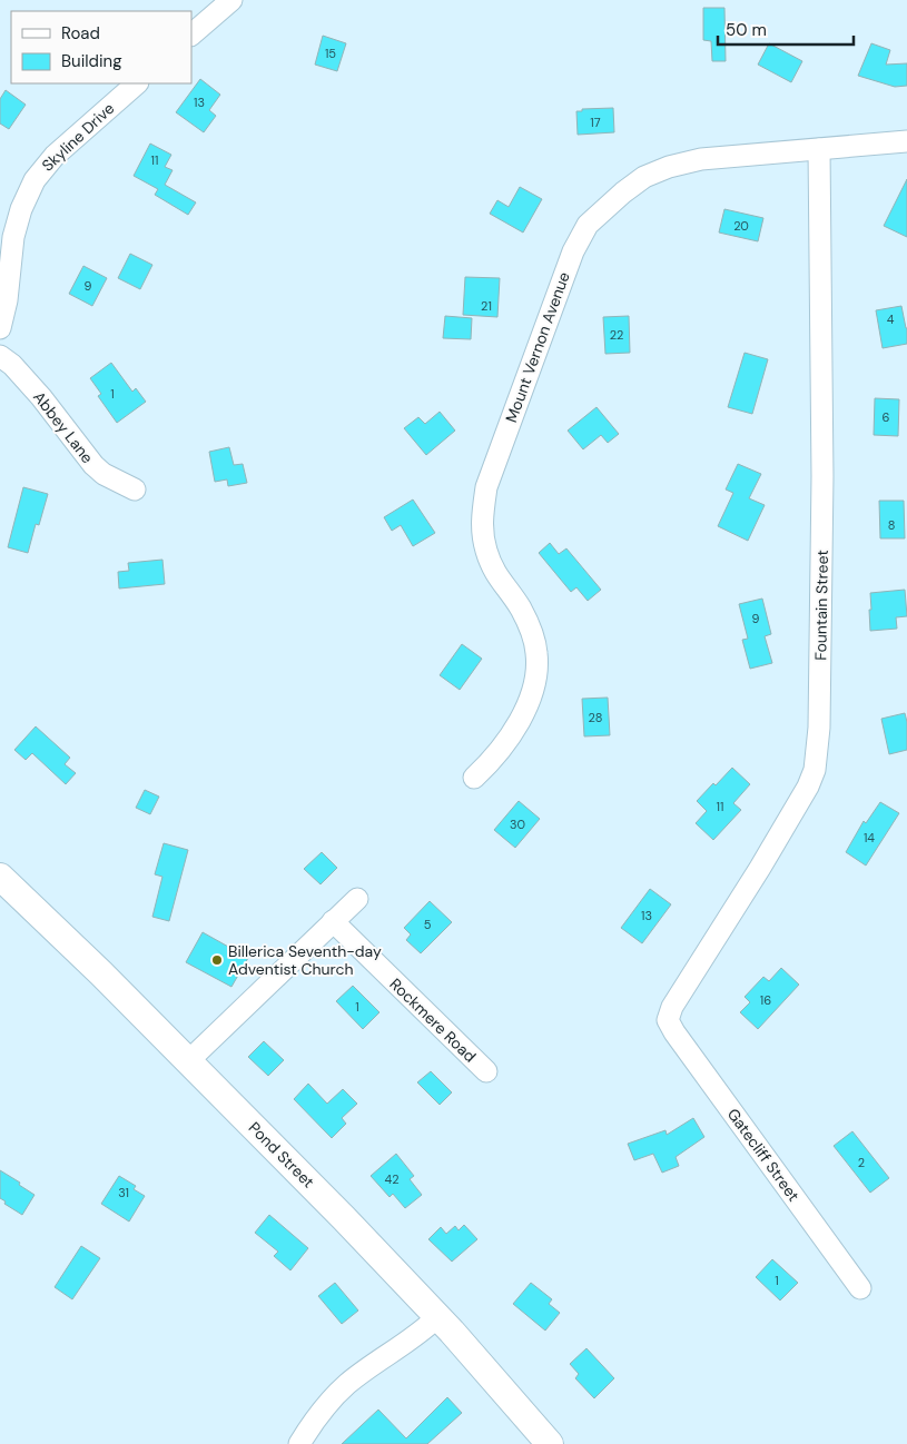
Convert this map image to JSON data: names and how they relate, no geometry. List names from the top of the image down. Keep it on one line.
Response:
{"streets":{"street":["Skyline Drive","Mount Vernon Avenue","Abbey Lane","Fountain Street","Rockmere Road","Pond Street","Gatecliff Street"]},"crossings":[["Mount Vernon Avenue","Fountain Street"],["Fountain Street","Gatecliff Street"]],"places":["Billerica Seventh-day Adventist Church"],"house_numbers":["15","13","17","11","20","9","21","4","22","1","6","8","9","28","11","30","14","13","5","16","1","2","42","31","1"],"legend":["Road","Building"],"scale_bar":"50 m"}
